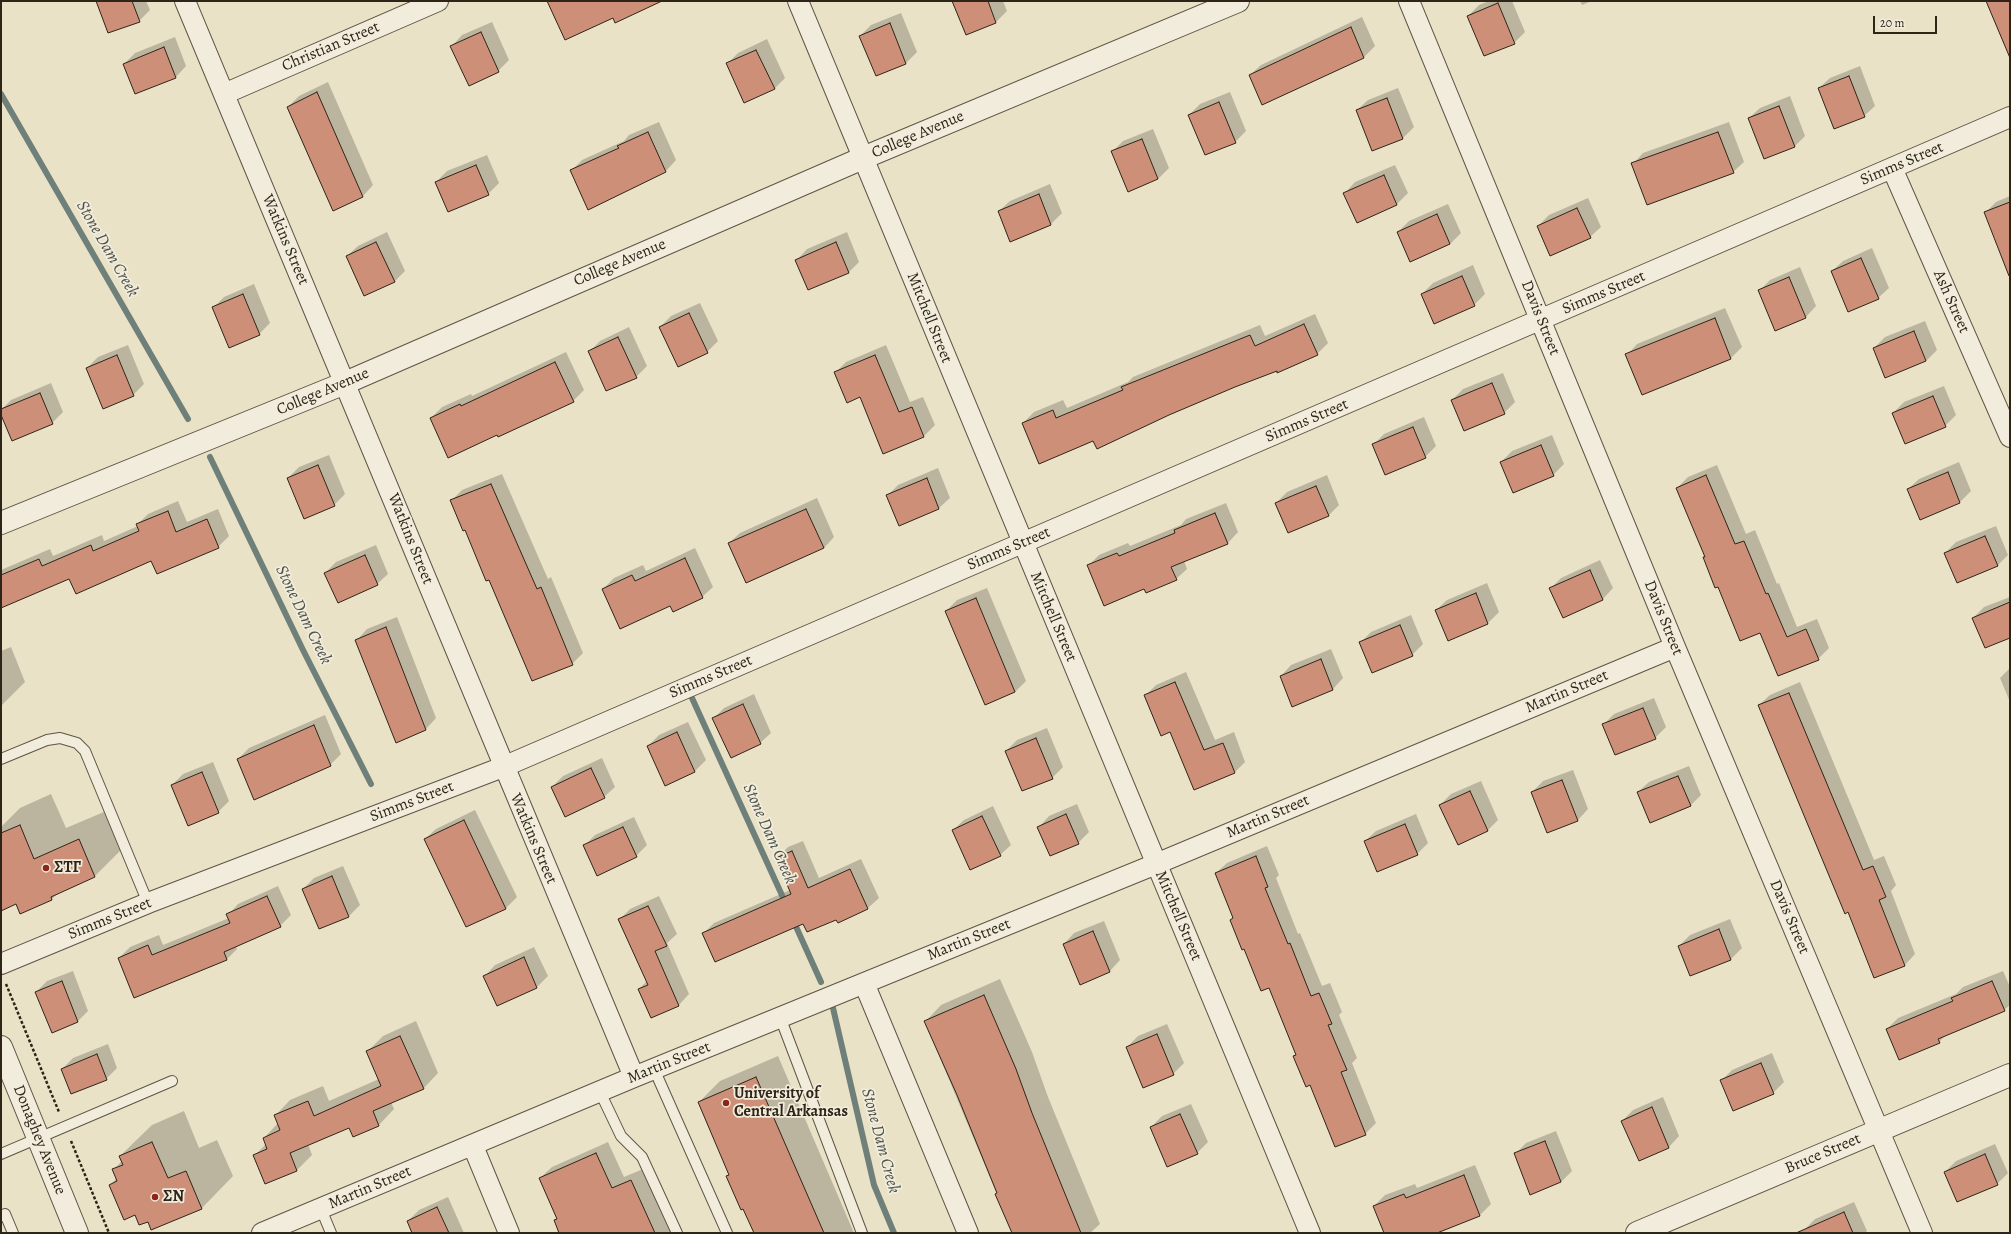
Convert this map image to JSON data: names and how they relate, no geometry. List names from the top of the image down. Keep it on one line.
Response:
{"streets":{"street":["Christian Street","College Avenue","Simms Street","Watkins Street","Ash Street","Mitchell Street","Davis Street","Martin Street","Donaghey Avenue","Bruce Street"]},"crossings":[["Christian Street","Watkins Street"],["College Avenue","Watkins Street"],["College Avenue","Mitchell Street"],["Simms Street","Watkins Street"],["Simms Street","Ash Street"],["Simms Street","Mitchell Street"],["Simms Street","Davis Street"],["Watkins Street","Martin Street"],["Mitchell Street","Martin Street"],["Davis Street","Martin Street"],["Davis Street","Bruce Street"]],"water":["Stone Dam Creek"],"places":["ΣΤΓ","University of Central Arkansas","ΣΝ"],"scale_bar":"20 m"}
